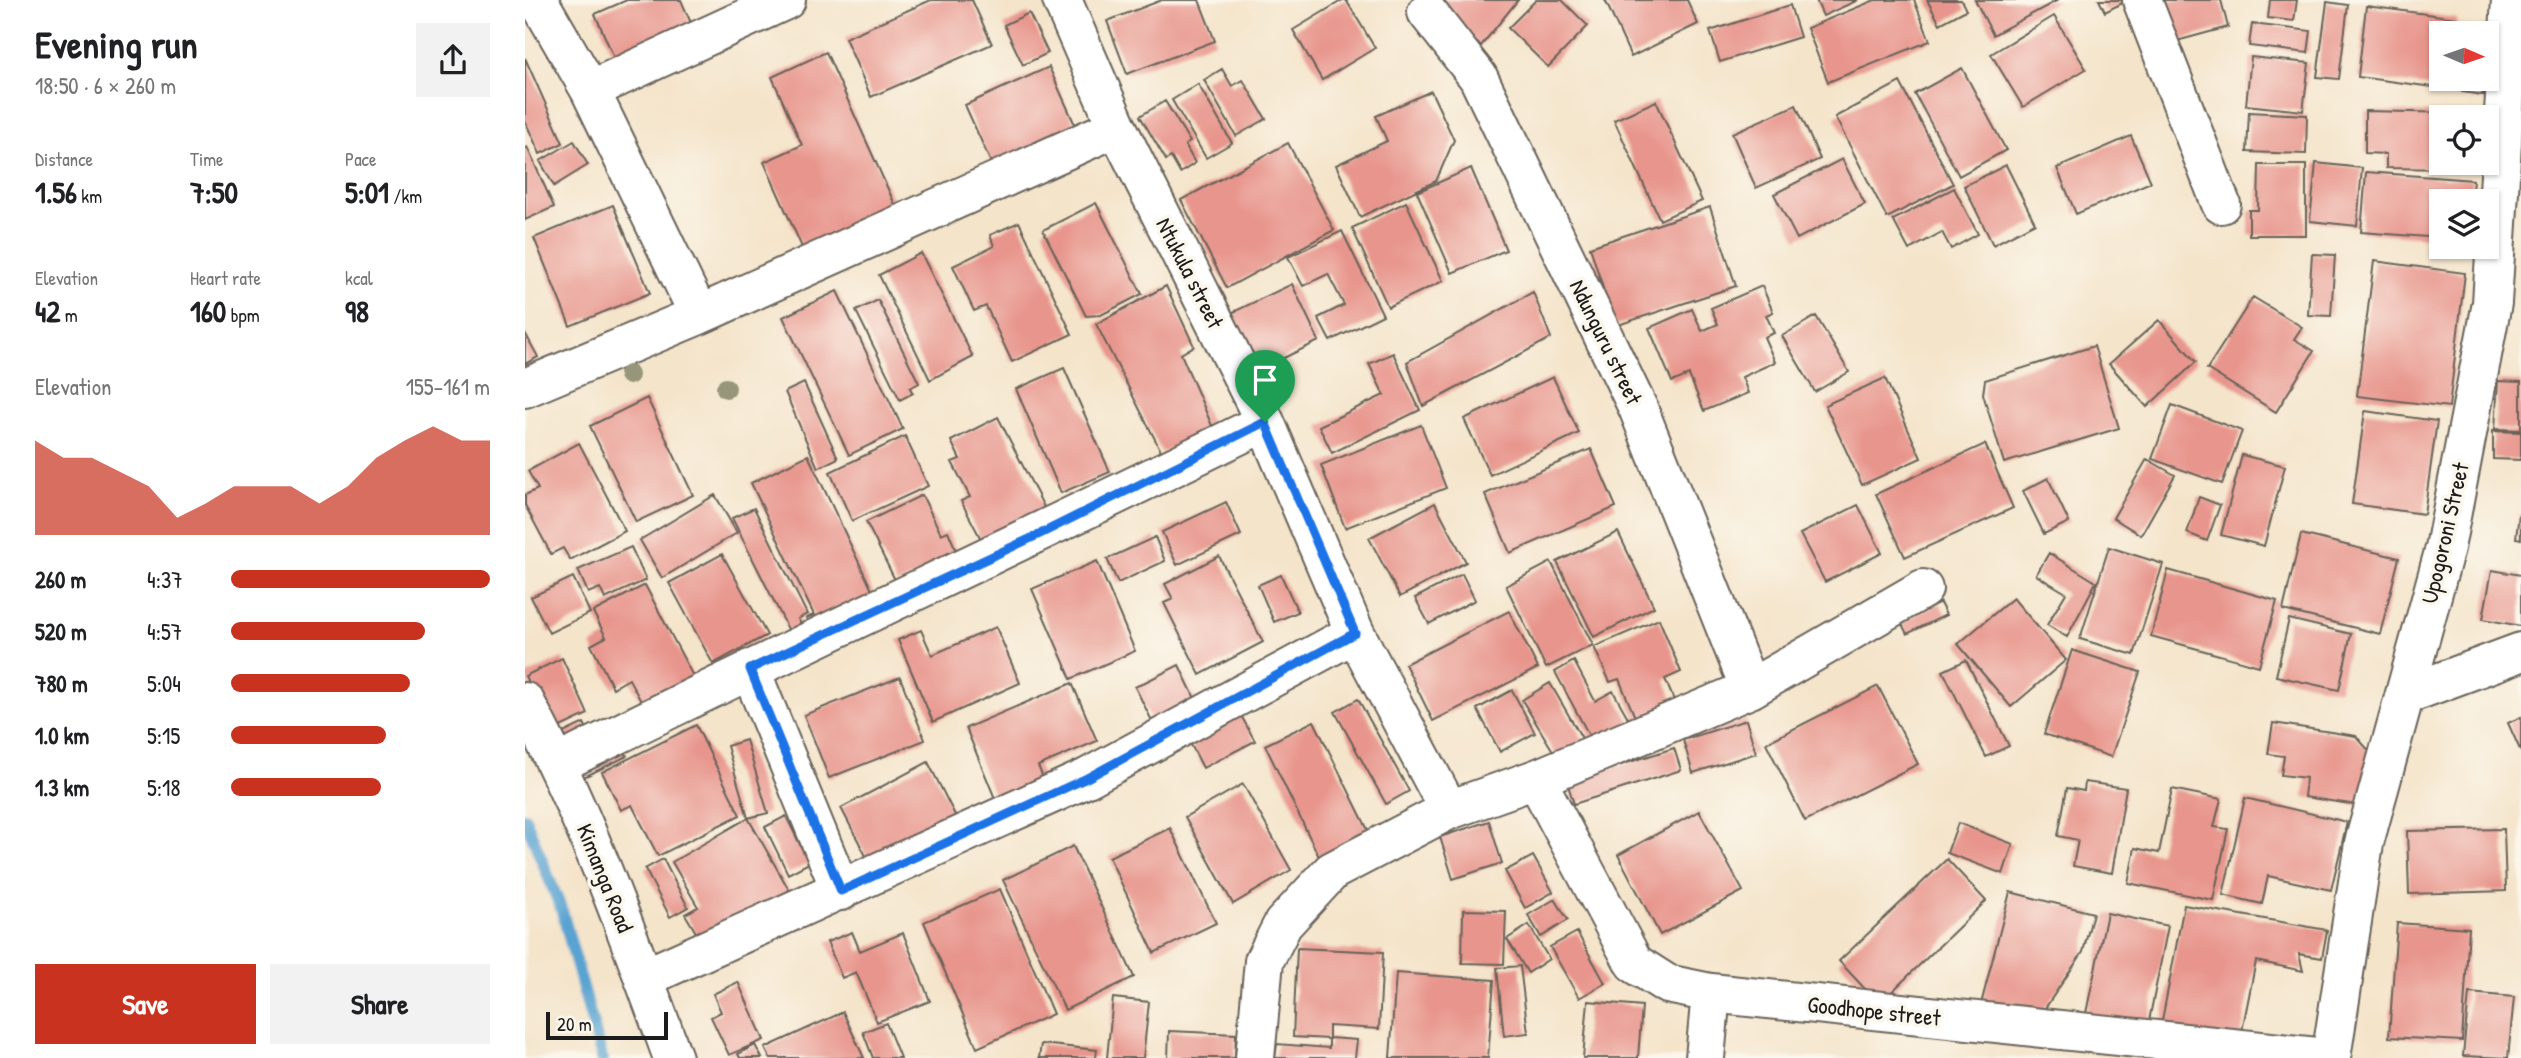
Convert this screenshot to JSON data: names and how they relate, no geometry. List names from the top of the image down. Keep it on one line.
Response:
{"streets":{"street":["Ntukula street","Ndunguru street","Upogoroni Street","Kimanga Road","Goodhope street"]},"crossings":[["Upogoroni Street","Goodhope street"]],"scale_bar":"20 m","north":"right","page":{"heading":["Evening run","18:50 · 6 × 260 m"],"stats":[["Distance","1.56 km"],["Time","7:50"],["Pace","5:01 /km"],["Elevation","42 m"],["Heart rate","160 bpm"],["kcal","98"]],"chart":["Elevation","155–161 m"],"list":[{"name":"260 m","note":"4:37"},{"name":"520 m","note":"4:57"},{"name":"780 m","note":"5:04"},{"name":"1.0 km","note":"5:15"},{"name":"1.3 km","note":"5:18"}],"buttons":["Save","Share"],"scale":"20 m"}}
